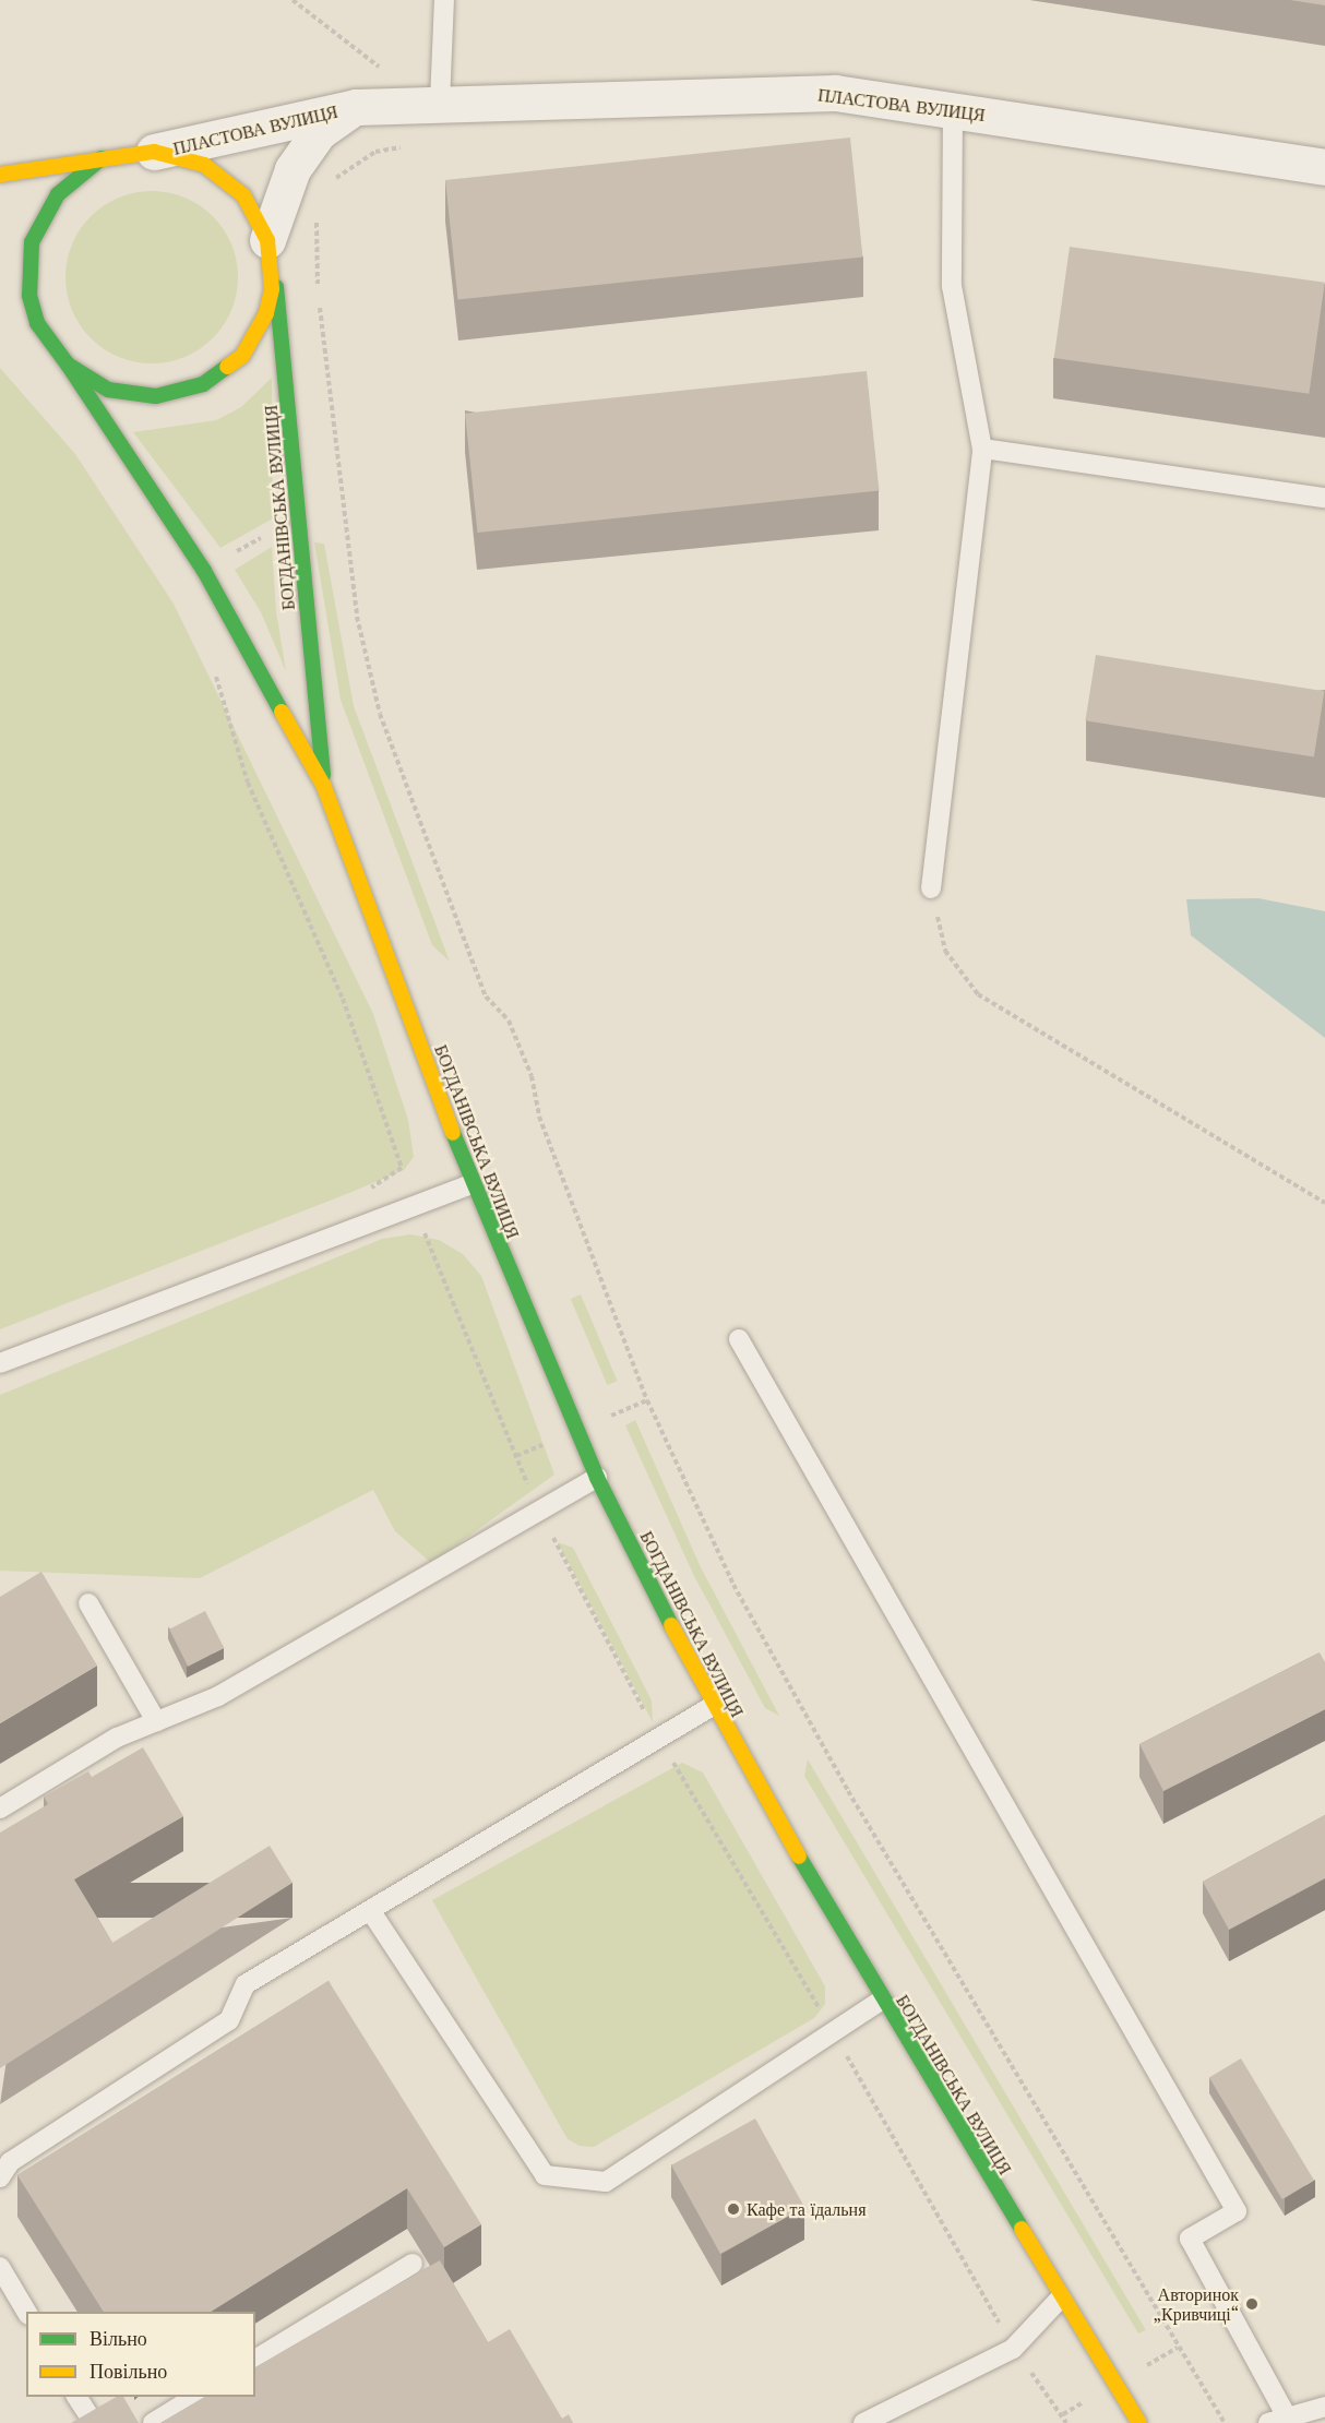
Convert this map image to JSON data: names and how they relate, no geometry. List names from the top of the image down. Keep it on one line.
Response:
{"streets":{"main road":["БОГДАНІВСЬКА ВУЛИЦЯ"],"street":["ПЛАСТОВА ВУЛИЦЯ"]},"crossings":[["ПЛАСТОВА ВУЛИЦЯ","БОГДАНІВСЬКА ВУЛИЦЯ"]],"places":["Кафе та їдальня","Авторинок „Кривчиці“"],"legend":["Вільно","Повільно"]}
